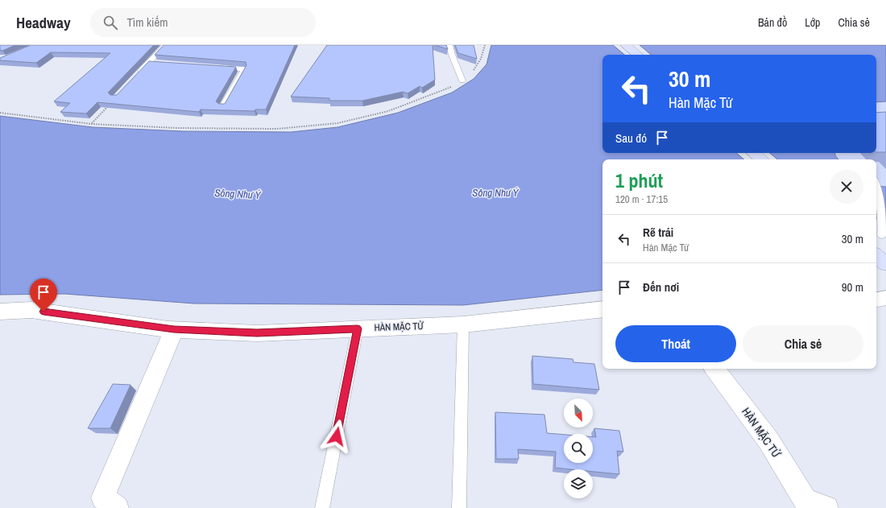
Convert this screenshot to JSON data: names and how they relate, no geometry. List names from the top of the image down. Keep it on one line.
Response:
{"streets":{"street":["HÀN MẶC TỬ"]},"water":["Sông Như Ý"],"north":"bottom right","page":{"header":"Headway","search":"Tìm kiếm","nav":["Bản đồ","Lớp","Chia sẻ"],"turn":["30 m","Hàn Mặc Tử"],"then":"Sau đó","heading":["1 phút","120 m · 17:15"],"list":[{"name":"Rẽ trái","note":"Hàn Mặc Tử","value":"30 m"},{"name":"Đến nơi","value":"90 m"}],"buttons":["Thoát","Chia sẻ"]}}
